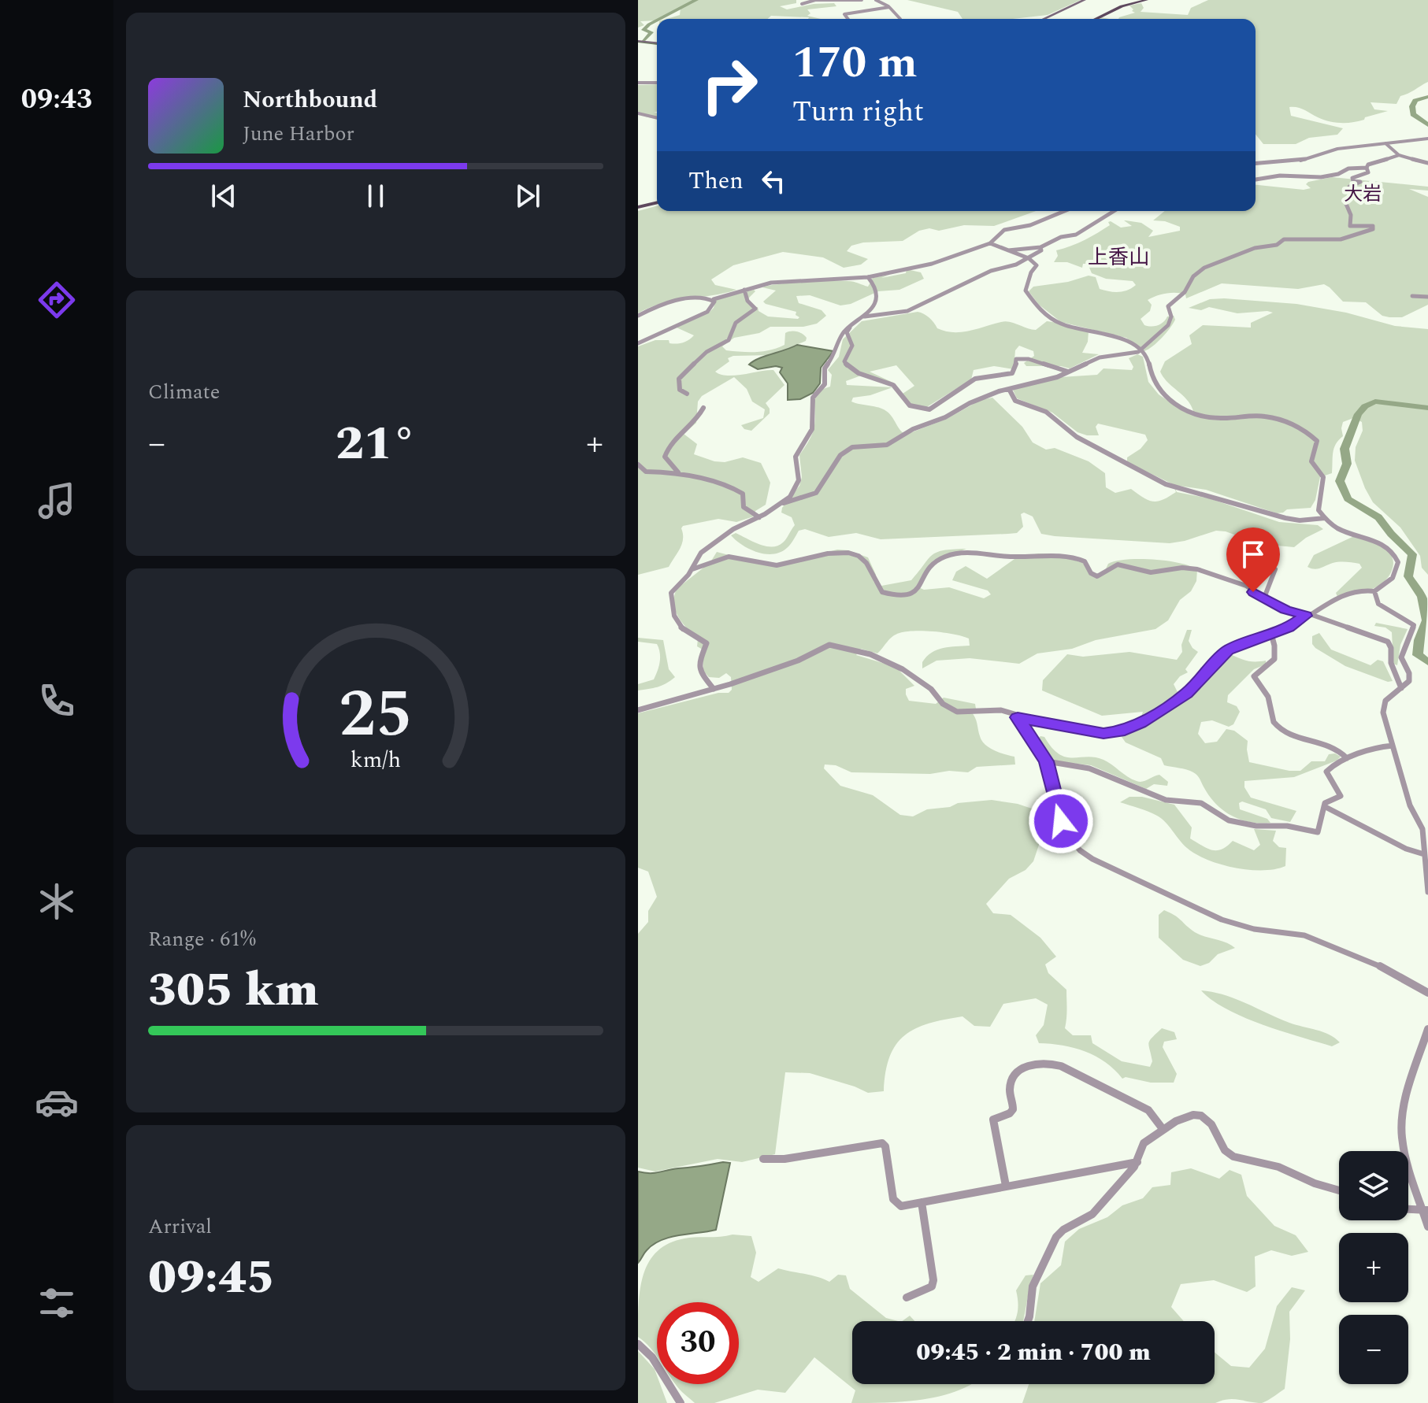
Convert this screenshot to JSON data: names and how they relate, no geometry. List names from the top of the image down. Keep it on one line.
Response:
{"districts":["大岩","上香山"],"page":{"tabs":"09:43","turn":["170 m","Turn right"],"song":["Northbound","June Harbor"],"then":"Then","tile":["Climate",["Range · 61%","305 km"],["Arrival","09:45"]],"heat":["−","21°","+"],"map_buttons":["+","−"],"limit":"30","trip":"09:45 · 2 min · 700 m","gauge":["25","km/h"]}}
